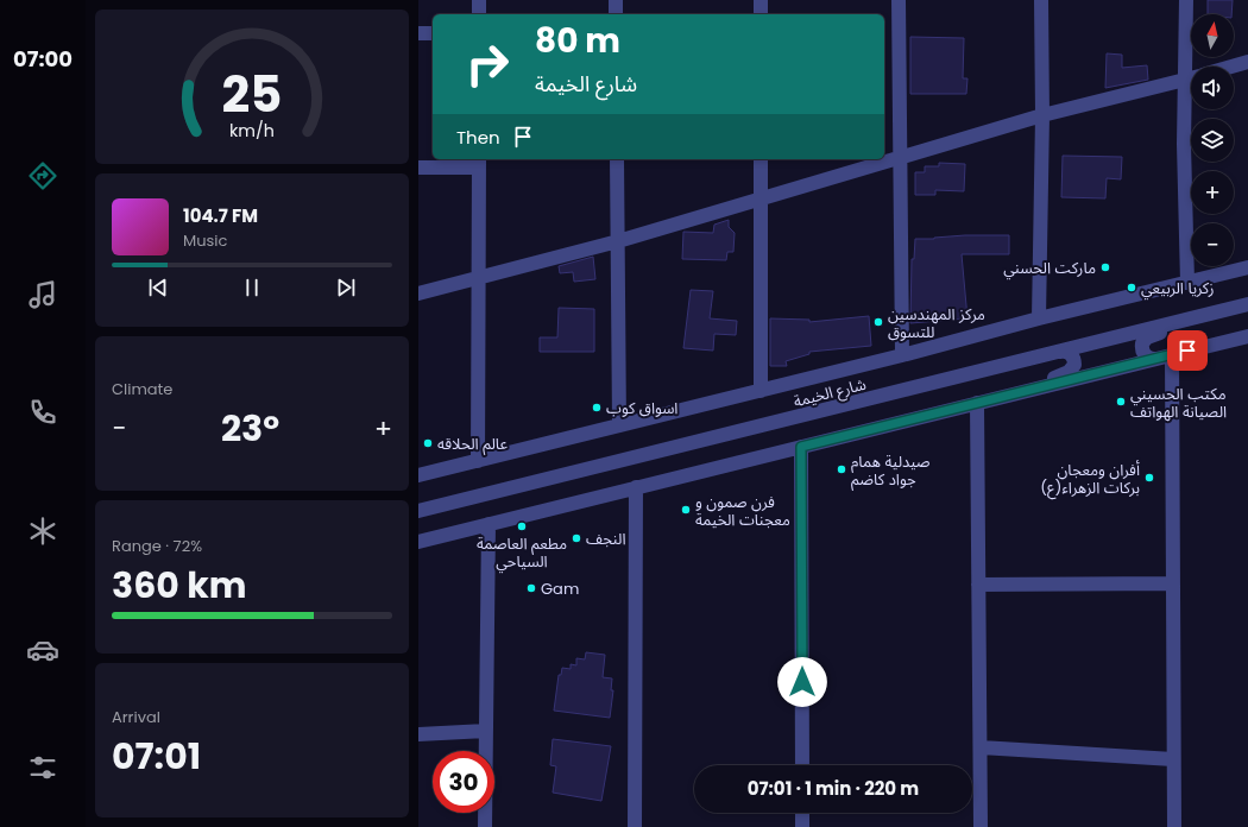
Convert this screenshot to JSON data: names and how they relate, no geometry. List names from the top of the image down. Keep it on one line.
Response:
{"streets":{"street":["شارع الخيمة"]},"places":["ماركت الحسني","زكريا الربيعي","مركز المهندسين للتسوق","مكتب الحسيني الصيانة الهواتف","اسواق كوب","عالم الحلاقه","صيدلية همام جواد كاضم","أفران ومعجان بركات الزهراء(ع)","فرن صمون و معجنات الخيمة","مطعم العاصمة السياحي","النجف","Gam"],"north":"top","page":{"tabs":"07:00","map_buttons":["+","−"],"turn":["80 m","شارع الخيمة"],"then":"Then","song":["104.7 FM","Music"],"tile":["Climate",["Range · 72%","360 km"],["Arrival","07:01"]],"heat":["−","23°","+"],"limit":"30","trip":"07:01 · 1 min · 220 m","gauge":["25","km/h"]}}
